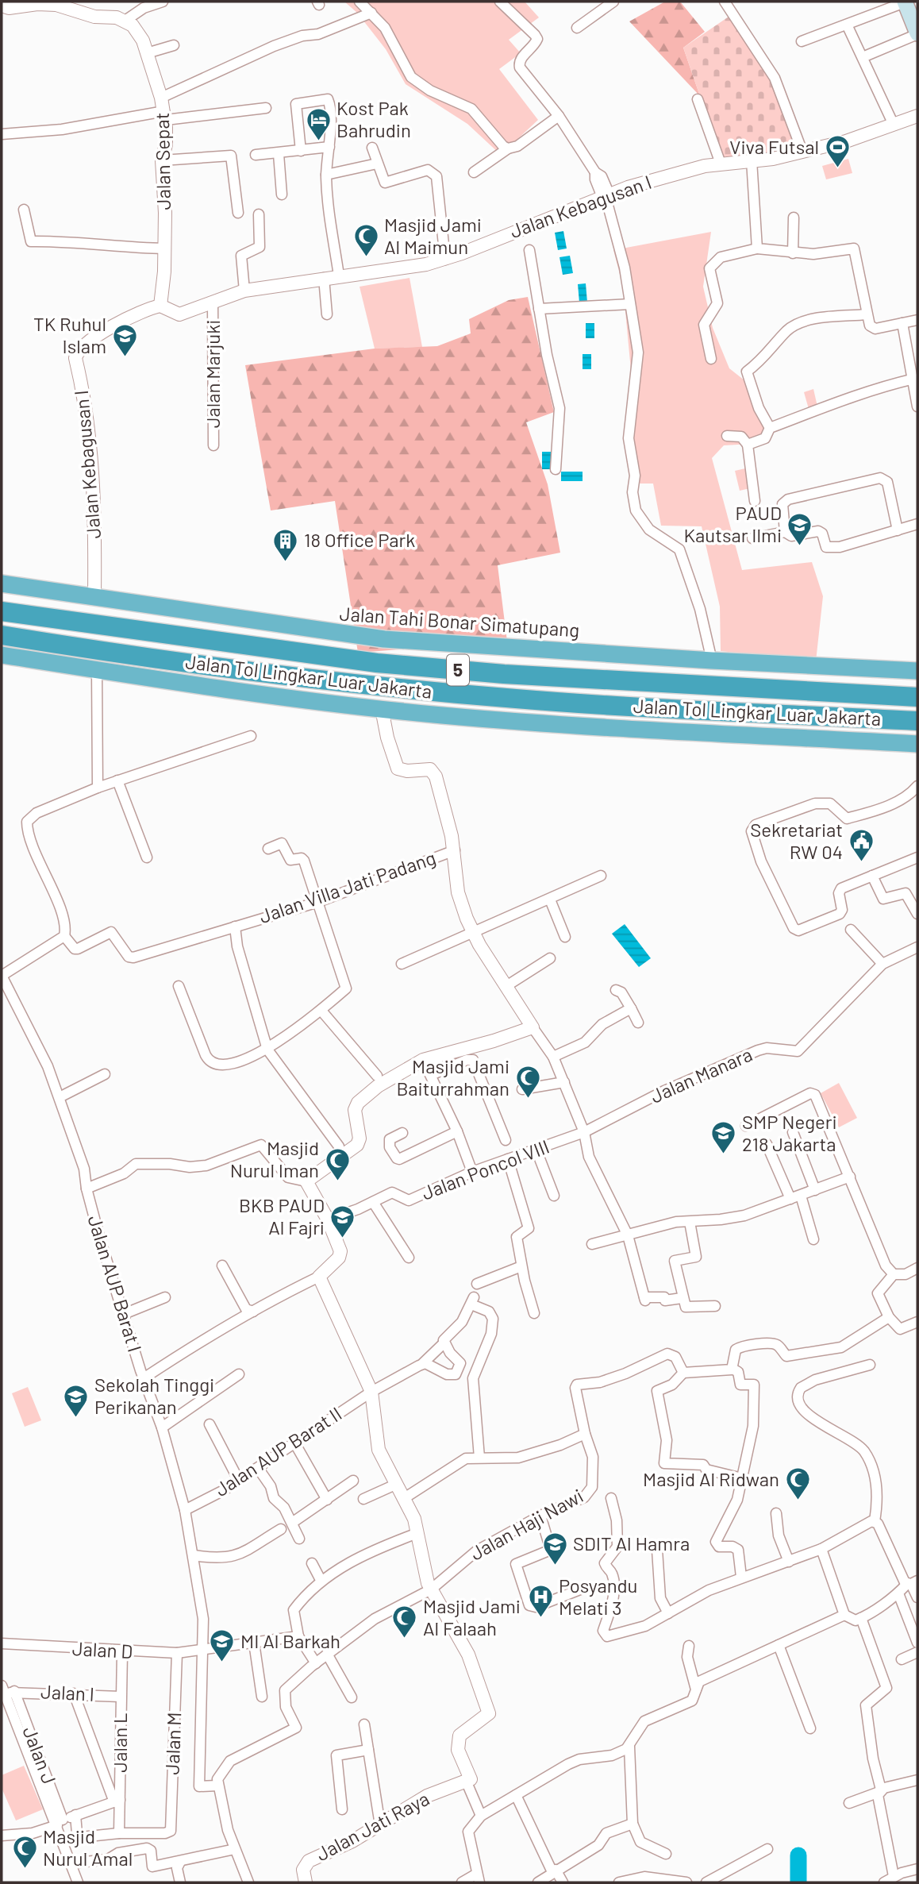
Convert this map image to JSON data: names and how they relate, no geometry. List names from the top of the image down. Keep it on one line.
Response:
{"streets":{"highway":["Jalan Tahi Bonar Simatupang","5","Jalan Tol Lingkar Luar Jakarta"],"street":["Jalan Sepat","Jalan Kebagusan I","Jalan Marjuki","Jalan Villa Jati Padang","Jalan Manara","Jalan Poncol VIII","Jalan AUP Barat I","Jalan AUP Barat II","Jalan Haji Nawi","Jalan D","Jalan I","Jalan L","Jalan M","Jalan Jati Raya"]},"crossings":[["Jalan Sepat","Jalan Kebagusan I"],["Jalan Kebagusan I","Jalan Marjuki"],["Jalan Kebagusan I","Jalan Tahi Bonar Simatupang"],["Jalan Manara","Jalan Poncol VIII"],["Jalan AUP Barat I","Jalan AUP Barat II"],["Jalan AUP Barat I","Jalan Haji Nawi"],["Jalan AUP Barat I","Jalan D"],["Jalan D","Jalan L"],["Jalan D","Jalan M"],["Jalan I","Jalan L"],["Jalan L","Jalan M"]],"places":{"hotel":["Kost Pak Bahrudin"],"sports":["Viva Futsal"],"mosque":["Masjid Jami Al Maimun","Masjid Jami Baiturrahman","Masjid Nurul Iman","Masjid Al Ridwan","Masjid Jami Al Falaah","Masjid Nurul Amal"],"school or university":["TK Ruhul Islam","PAUD Kautsar Ilmi","SMP Negeri 218 Jakarta","BKB PAUD Al Fajri","Sekolah Tinggi Perikanan","SDIT Al Hamra","MI Al Barkah"],"building":["18 Office Park"],"public building":["Sekretariat RW 04"],"hospital":["Posyandu Melati 3"]}}
